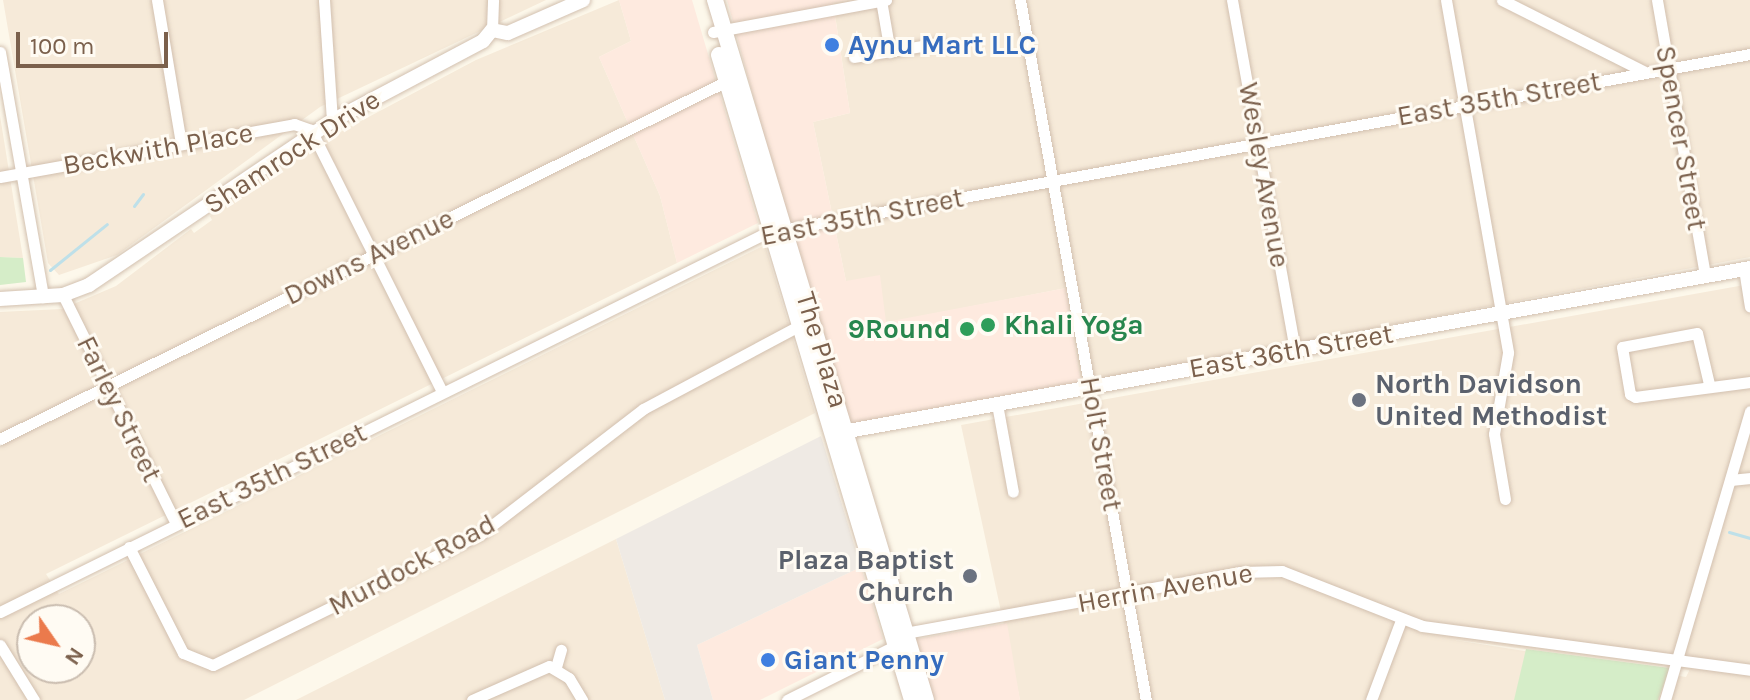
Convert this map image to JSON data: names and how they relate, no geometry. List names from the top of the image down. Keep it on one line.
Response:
{"streets":{"main road":["The Plaza"],"street":["East 35th Street","Spencer Street","Beckwith Place","Shamrock Drive","Wesley Avenue","Downs Avenue","East 36th Street","Farley Street","Holt Street","Murdock Road","Herrin Avenue"]},"crossings":[["East 35th Street","Spencer Street"],["East 35th Street","Wesley Avenue"],["East 35th Street","The Plaza"],["East 35th Street","Farley Street"],["East 35th Street","Holt Street"],["East 35th Street","Murdock Road"],["Spencer Street","East 36th Street"],["Beckwith Place","Shamrock Drive"],["Shamrock Drive","Farley Street"],["Wesley Avenue","East 36th Street"],["Downs Avenue","The Plaza"],["Downs Avenue","Farley Street"],["The Plaza","East 36th Street"],["The Plaza","Murdock Road"],["The Plaza","Herrin Avenue"],["East 36th Street","Holt Street"],["Holt Street","Herrin Avenue"]],"places":["Aynu Mart LLC","Khali Yoga","9Round","North Davidson United Methodist","Plaza Baptist Church","Giant Penny"],"scale_bar":"100 m","north":"bottom right"}
